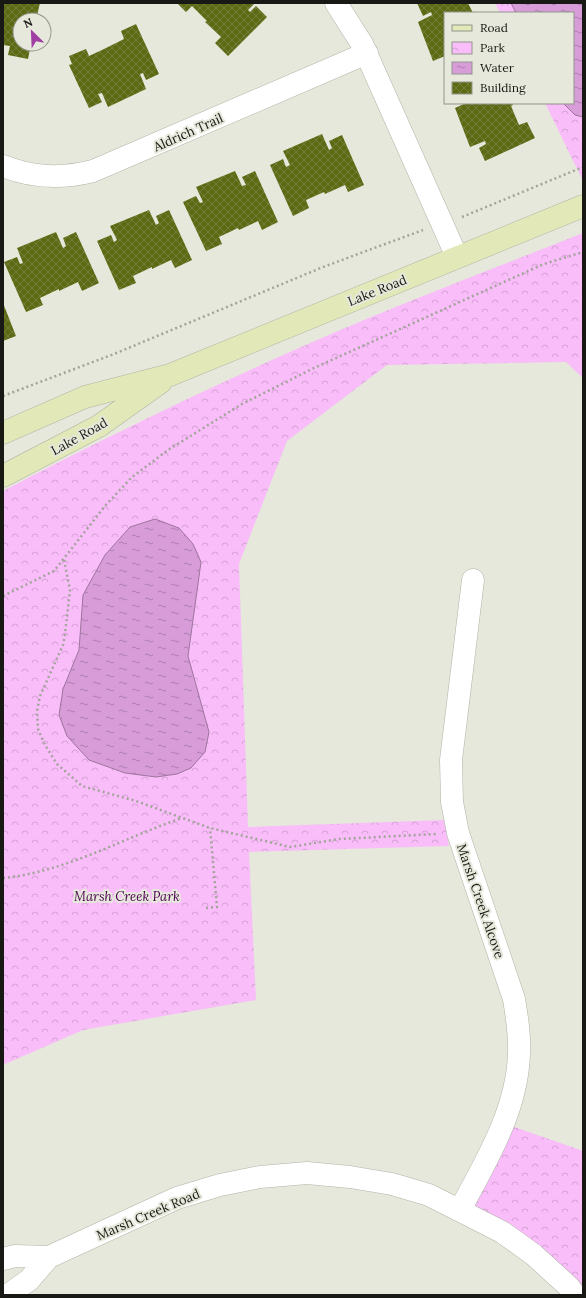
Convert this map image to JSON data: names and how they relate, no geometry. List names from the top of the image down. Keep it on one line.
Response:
{"streets":{"street":["Aldrich Trail","Lake Road","Marsh Creek Alcove","Marsh Creek Road"]},"crossings":[["Marsh Creek Alcove","Marsh Creek Road"]],"parks":["Marsh Creek Park"],"legend":["Road","Park","Water","Building"],"north":"top left"}
